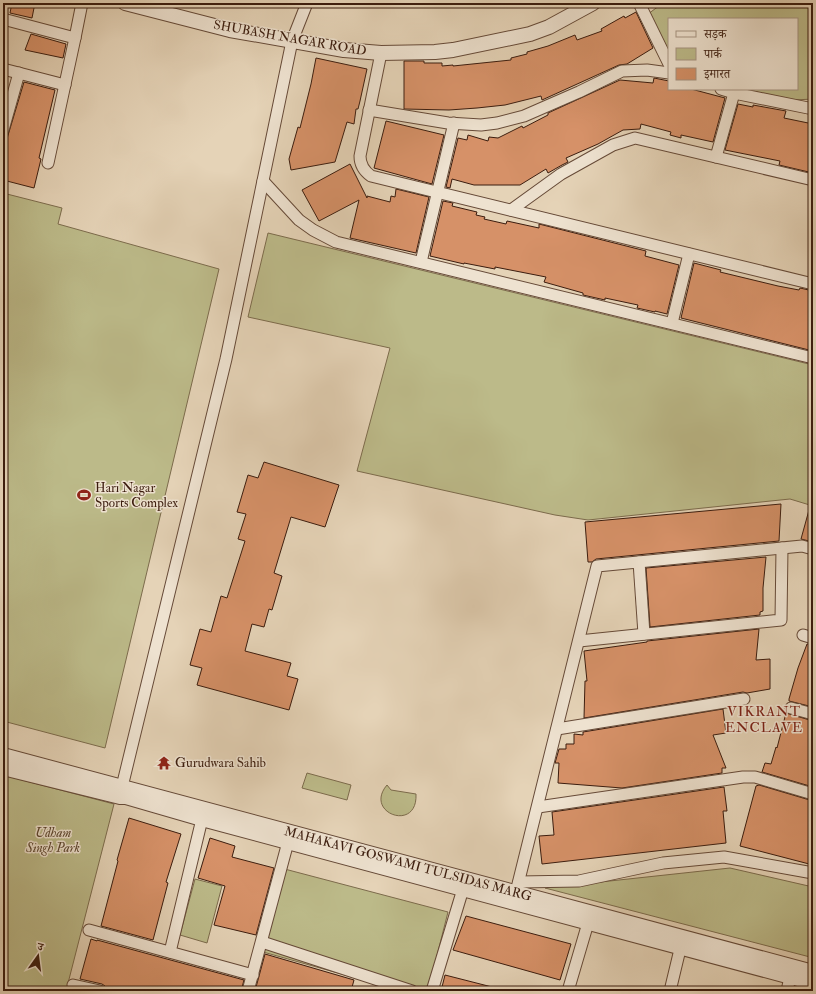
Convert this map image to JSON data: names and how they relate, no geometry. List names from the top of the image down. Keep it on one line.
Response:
{"streets":{"street":["SHUBASH NAGAR ROAD","MAHAKAVI GOSWAMI TULSIDAS MARG"]},"districts":["VIKRANT ENCLAVE"],"parks":["Udham Singh Park"],"places":{"sports":["Hari Nagar Sports Complex"],"temple":["Gurudwara Sahib"]},"legend":["सड़क","पार्क","इमारत"],"north":"top"}
